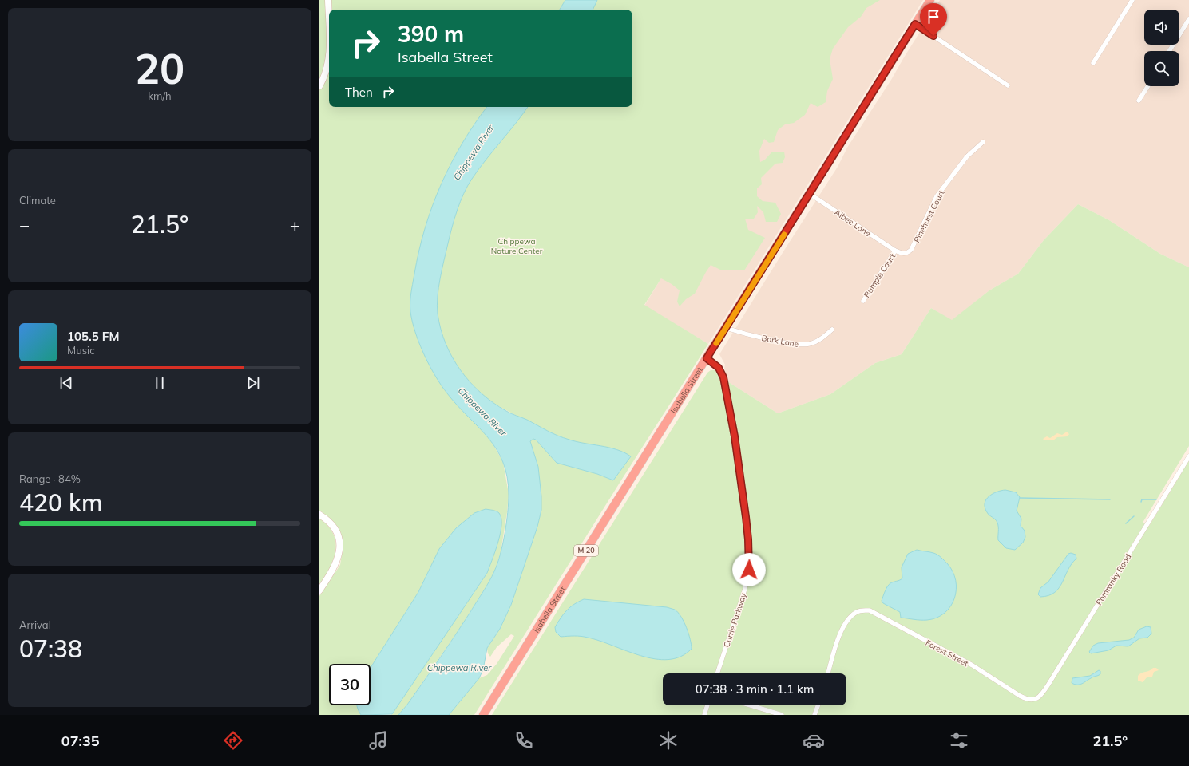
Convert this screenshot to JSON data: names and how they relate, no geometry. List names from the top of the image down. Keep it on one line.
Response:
{"streets":{"highway":["Isabella Street","M 20"],"street":["Pinehurst Court","Albee Lane","Rumple Court","Bark Lane","Pomranky Road","Currie Parkway","Forest Street"]},"crossings":[["Pinehurst Court","Albee Lane"],["Pinehurst Court","Rumple Court"],["Albee Lane","Rumple Court"],["Albee Lane","Isabella Street"],["Bark Lane","Isabella Street"],["Isabella Street","Currie Parkway"],["Pomranky Road","Forest Street"]],"water":["Chippewa River"],"parks":["Chippewa Nature Center"],"page":{"tile":[["20","km/h"],"Climate",["Range · 84%","420 km"],["Arrival","07:38"]],"turn":["390 m","Isabella Street"],"then":"Then","heat":["−","21.5°","+"],"song":["105.5 FM","Music"],"limit":"30","trip":"07:38 · 3 min · 1.1 km","tabs":["07:35","21.5°"]}}
